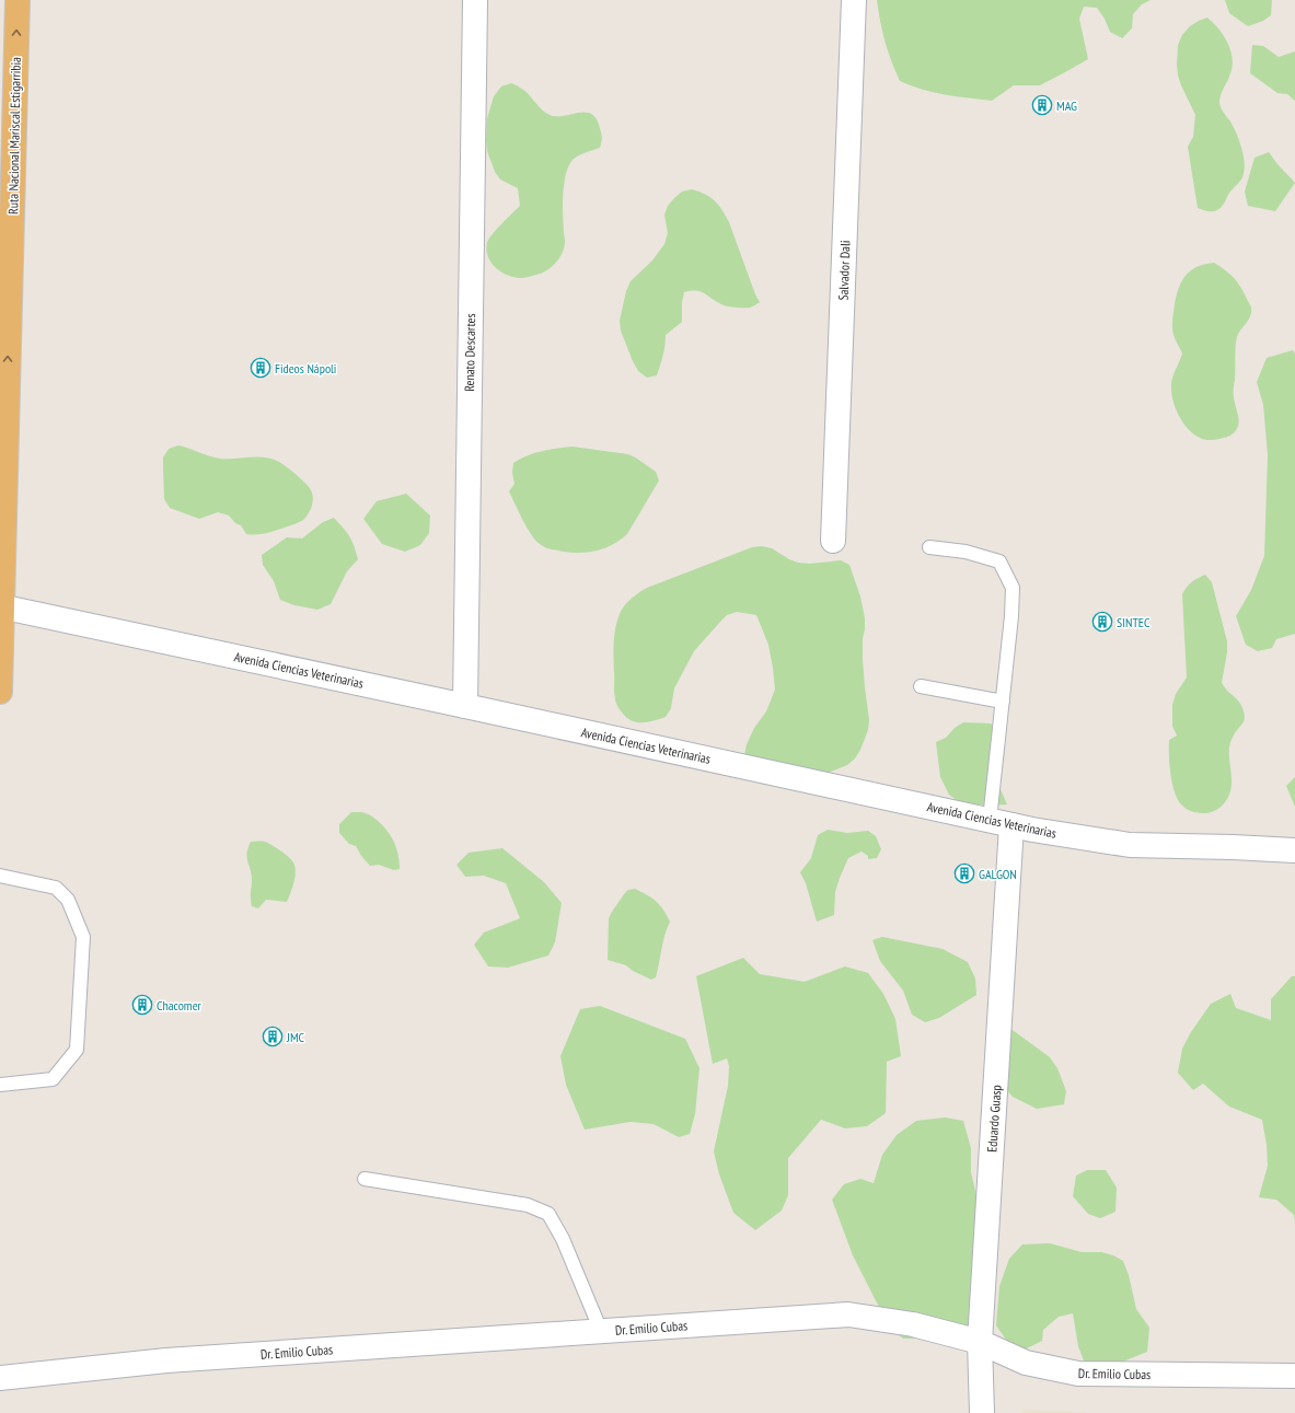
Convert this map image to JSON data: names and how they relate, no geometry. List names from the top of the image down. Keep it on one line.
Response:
{"streets":{"highway":["Ruta Nacional Mariscal Estigarribia"],"street":["Salvador Dali","Renato Descartes","Avenida Ciencias Veterinarias","Eduardo Guasp","Dr. Emilio Cubas"]},"crossings":[["Ruta Nacional Mariscal Estigarribia","Avenida Ciencias Veterinarias"],["Renato Descartes","Avenida Ciencias Veterinarias"],["Avenida Ciencias Veterinarias","Eduardo Guasp"],["Eduardo Guasp","Dr. Emilio Cubas"]],"one_way":["Ruta Nacional Mariscal Estigarribia"],"places":{"building":["MAG","Fideos Nápoli","SINTEC","GALGON","Chacomer","JMC"]}}
